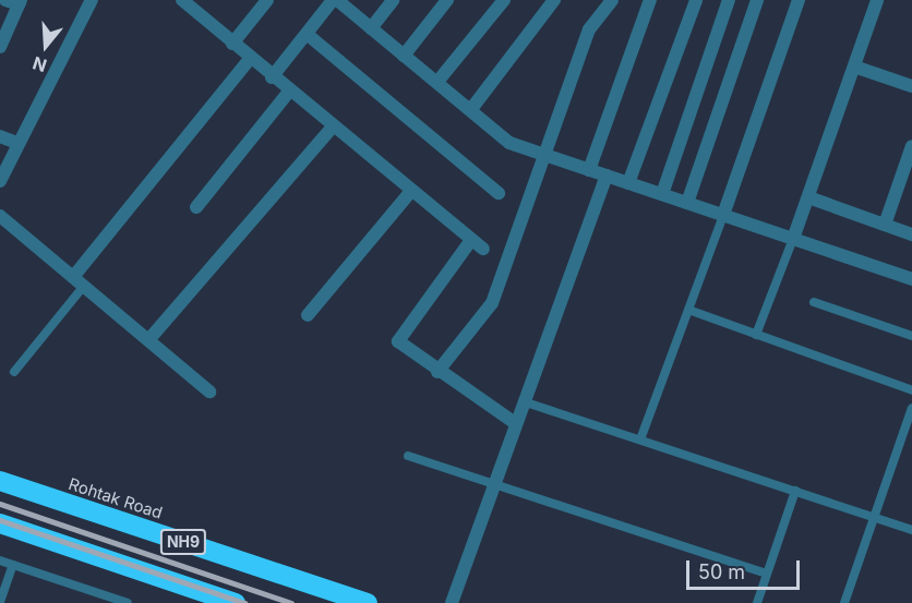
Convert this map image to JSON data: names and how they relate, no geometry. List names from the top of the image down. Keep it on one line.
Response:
{"streets":{"highway":["Rohtak Road","NH9"]},"scale_bar":"50 m","north":"bottom"}
